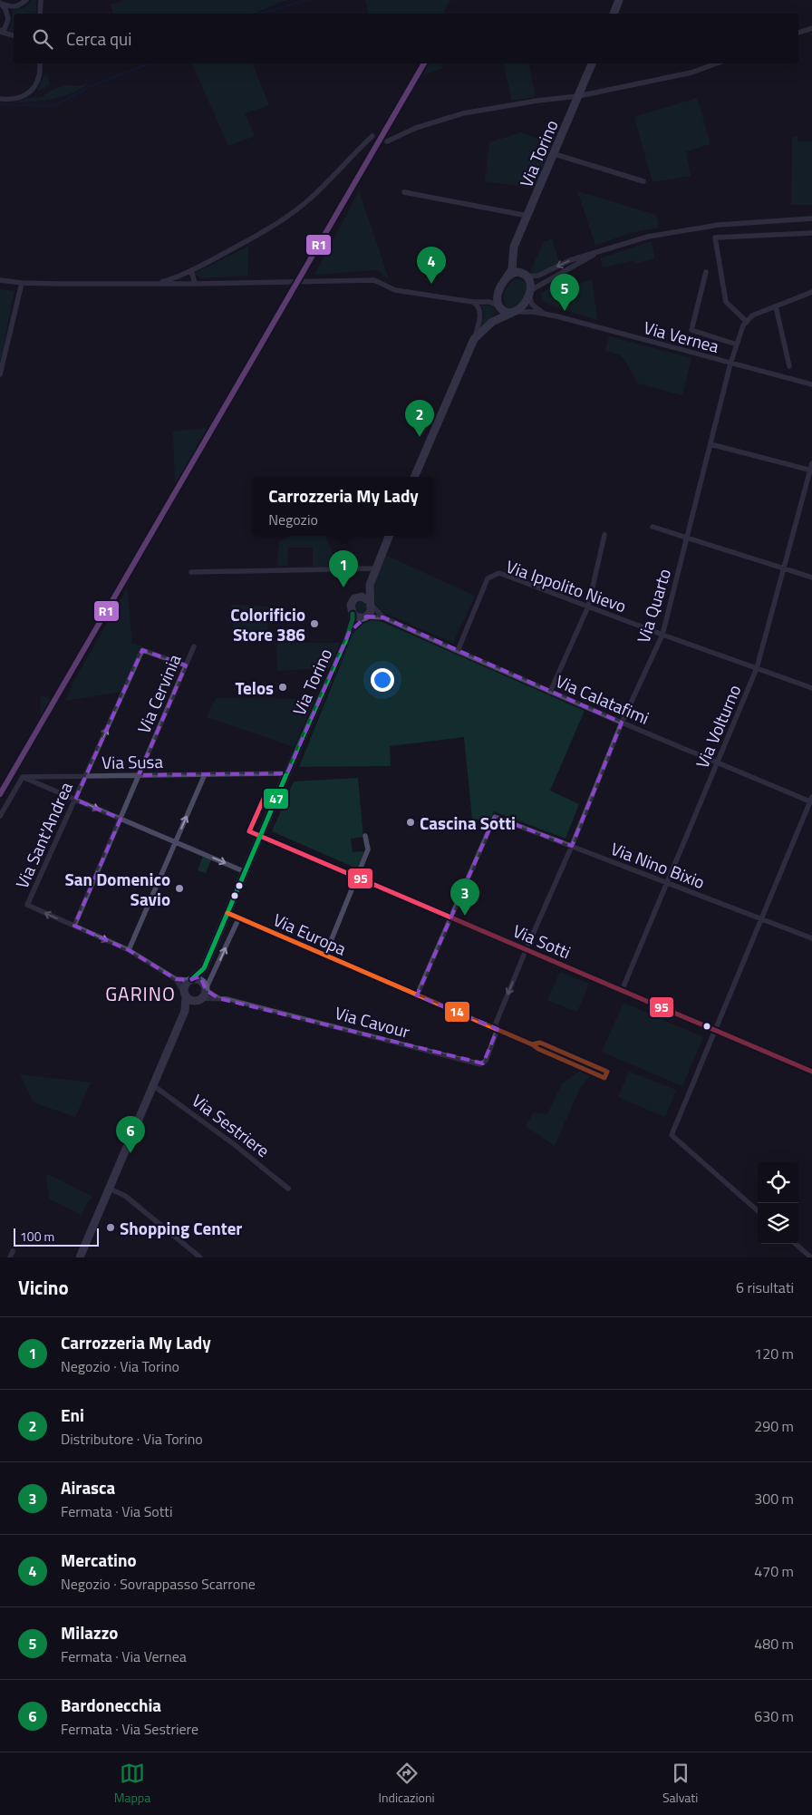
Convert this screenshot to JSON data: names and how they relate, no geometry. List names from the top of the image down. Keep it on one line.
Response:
{"streets":{"main road":["Via Torino"],"street":["Via Vernea","Via Ippolito Nievo","Via Quarto","Via Cervinia","Via Calatafimi","Via Volturno","Via Susa","Via Sant'Andrea","Via Nino Bixio","Via Europa","Via Sotti","Via Cavour","Via Sestriere"]},"crossings":[["Via Torino","Via Vernea"],["Via Torino","Via Calatafimi"],["Via Torino","Via Susa"],["Via Vernea","Via Quarto"],["Via Ippolito Nievo","Via Quarto"],["Via Ippolito Nievo","Via Calatafimi"],["Via Ippolito Nievo","Via Volturno"],["Via Quarto","Via Calatafimi"],["Via Quarto","Via Nino Bixio"],["Via Quarto","Via Europa"],["Via Quarto","Via Sotti"],["Via Quarto","Via Cavour"],["Via Cervinia","Via Susa"],["Via Cervinia","Via Sant'Andrea"],["Via Calatafimi","Via Volturno"],["Via Volturno","Via Nino Bixio"],["Via Volturno","Via Sotti"],["Via Susa","Via Sant'Andrea"],["Via Nino Bixio","Via Sotti"],["Via Europa","Via Cavour"]],"districts":["GARINO"],"places":["Colorificio Store 386","Telos","Cascina Sotti","San Domenico Savio","Shopping Center"],"lines":["transit line R1","transit line 47","transit line 95","transit line 14"],"scale_bar":"100 m","page":{"search":"Cerca qui","pins":["4","5","2","1","3","6"],"popup":["Carrozzeria My Lady","Negozio"],"scale":"100 m","heading":["Vicino","6 risultati"],"list":[{"mark":"1","name":"Carrozzeria My Lady","note":"Negozio · Via Torino","value":"120 m"},{"mark":"2","name":"Eni","note":"Distributore · Via Torino","value":"290 m"},{"mark":"3","name":"Airasca","note":"Fermata · Via Sotti","value":"300 m"},{"mark":"4","name":"Mercatino","note":"Negozio · Sovrappasso Scarrone","value":"470 m"},{"mark":"5","name":"Milazzo","note":"Fermata · Via Vernea","value":"480 m"},{"mark":"6","name":"Bardonecchia","note":"Fermata · Via Sestriere","value":"630 m"}],"nav":["Mappa","Indicazioni","Salvati"]}}
